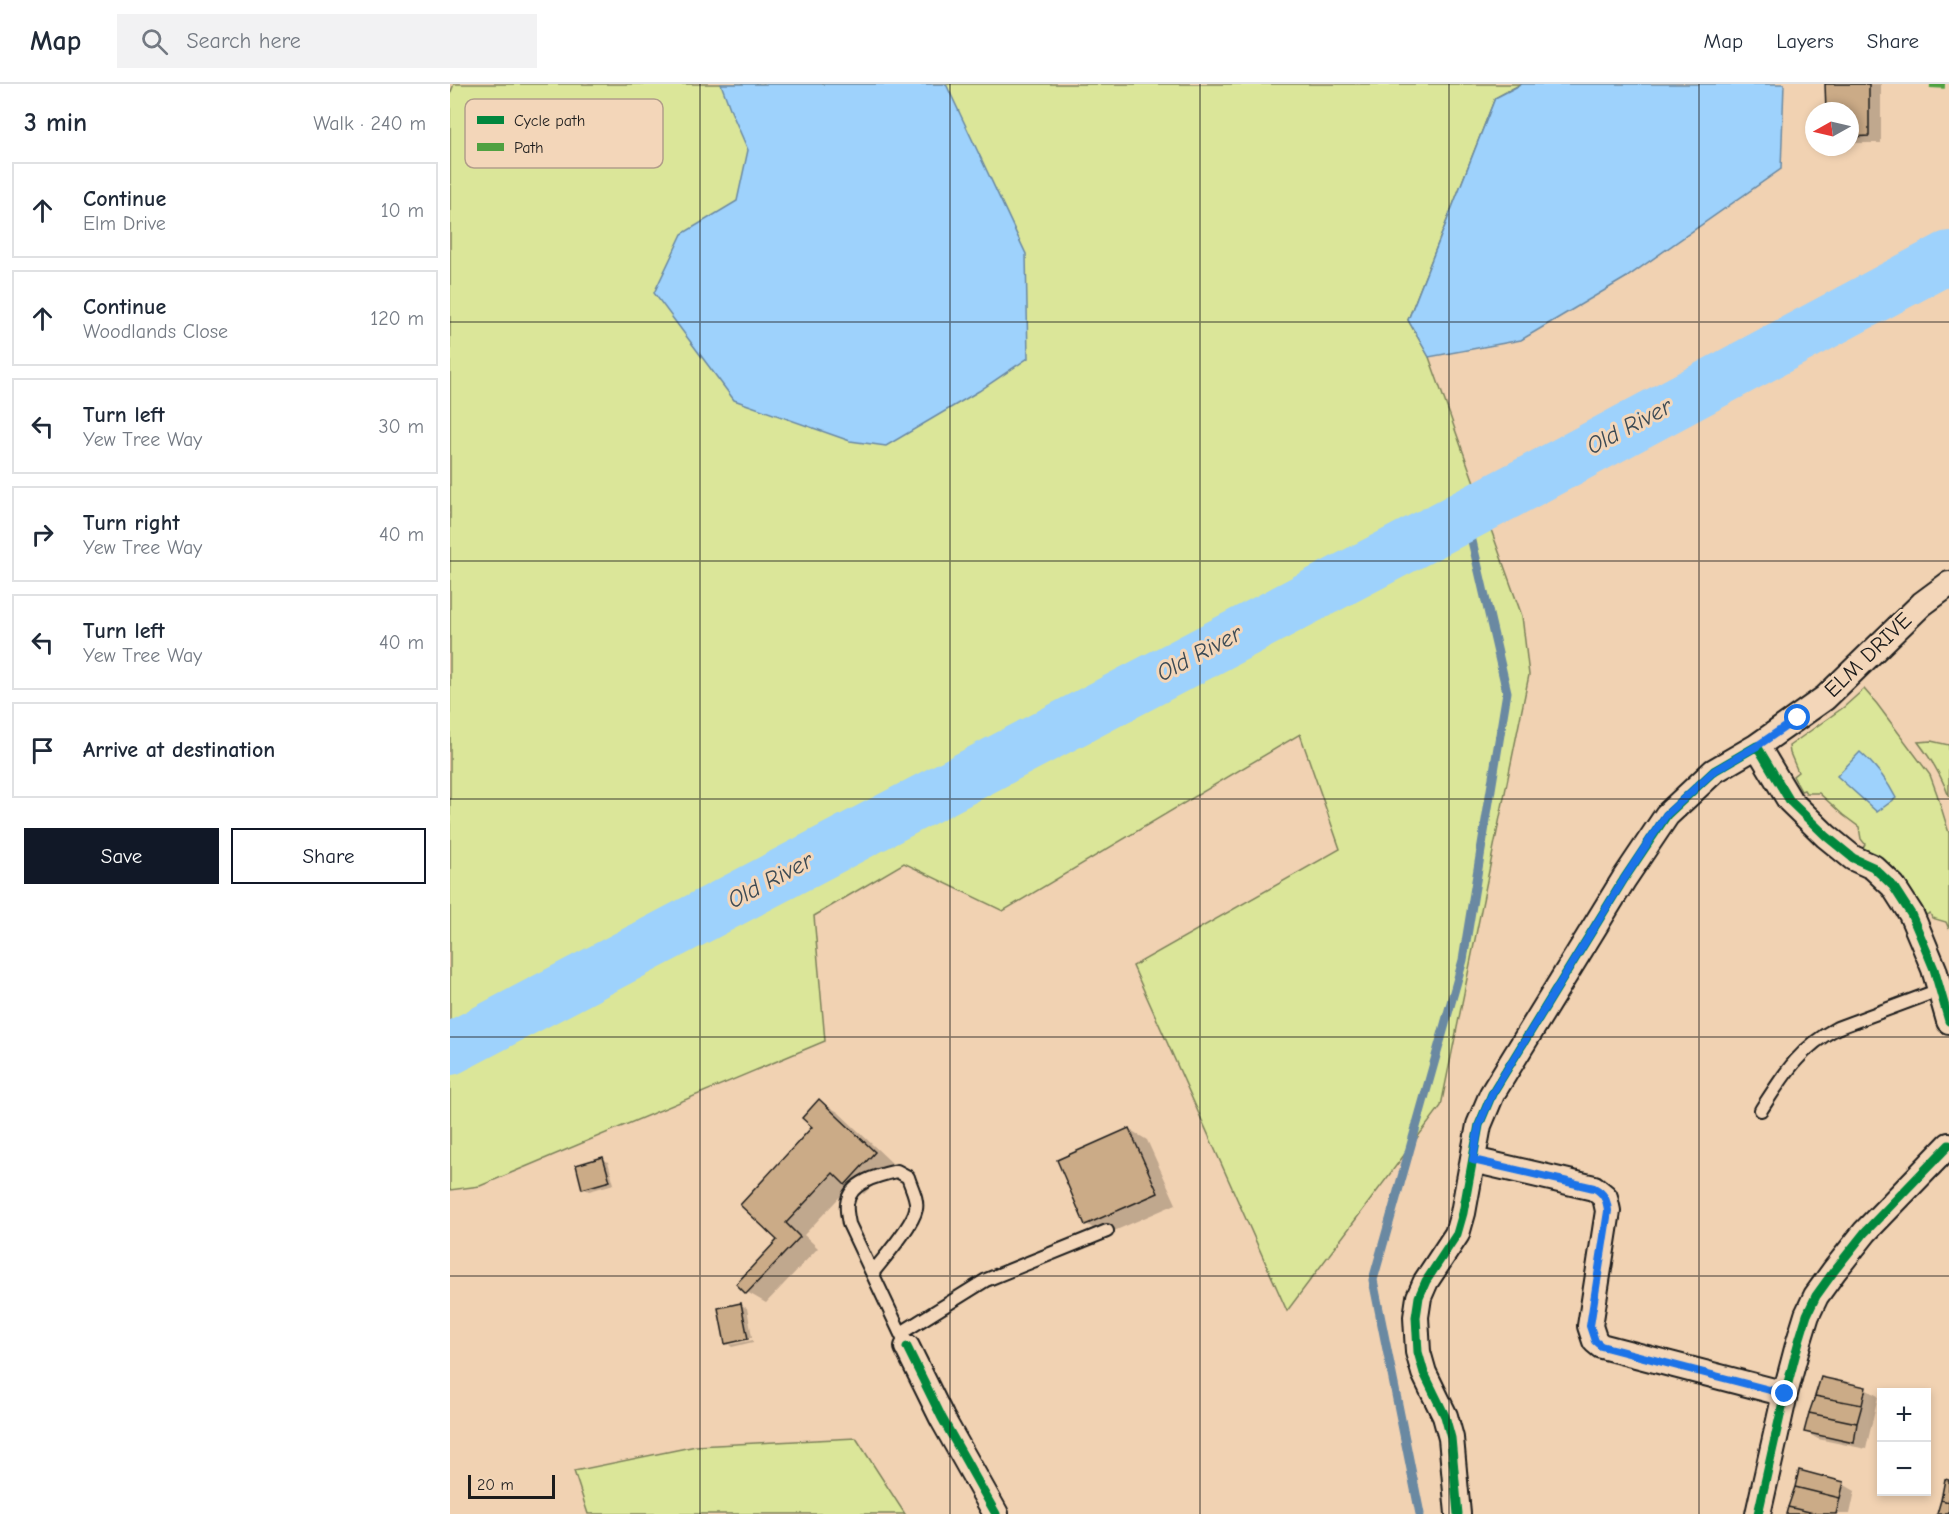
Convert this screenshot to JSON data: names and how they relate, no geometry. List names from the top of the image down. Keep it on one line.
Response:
{"streets":{"street":["ELM DRIVE"]},"water":["Old River"],"legend":["Cycle path","Path"],"scale_bar":"20 m","north":"left","page":{"header":"Map","search":"Search here","nav":["Map","Layers","Share"],"heading":["3 min","Walk · 240 m"],"list":[["Continue","Elm Drive","10 m"],["Continue","Woodlands Close","120 m"],["Turn left","Yew Tree Way","30 m"],["Turn right","Yew Tree Way","40 m"],["Turn left","Yew Tree Way","40 m"],"Arrive at destination"],"buttons":["Save","Share"],"map_buttons":["+","−"],"scale":"20 m"}}
